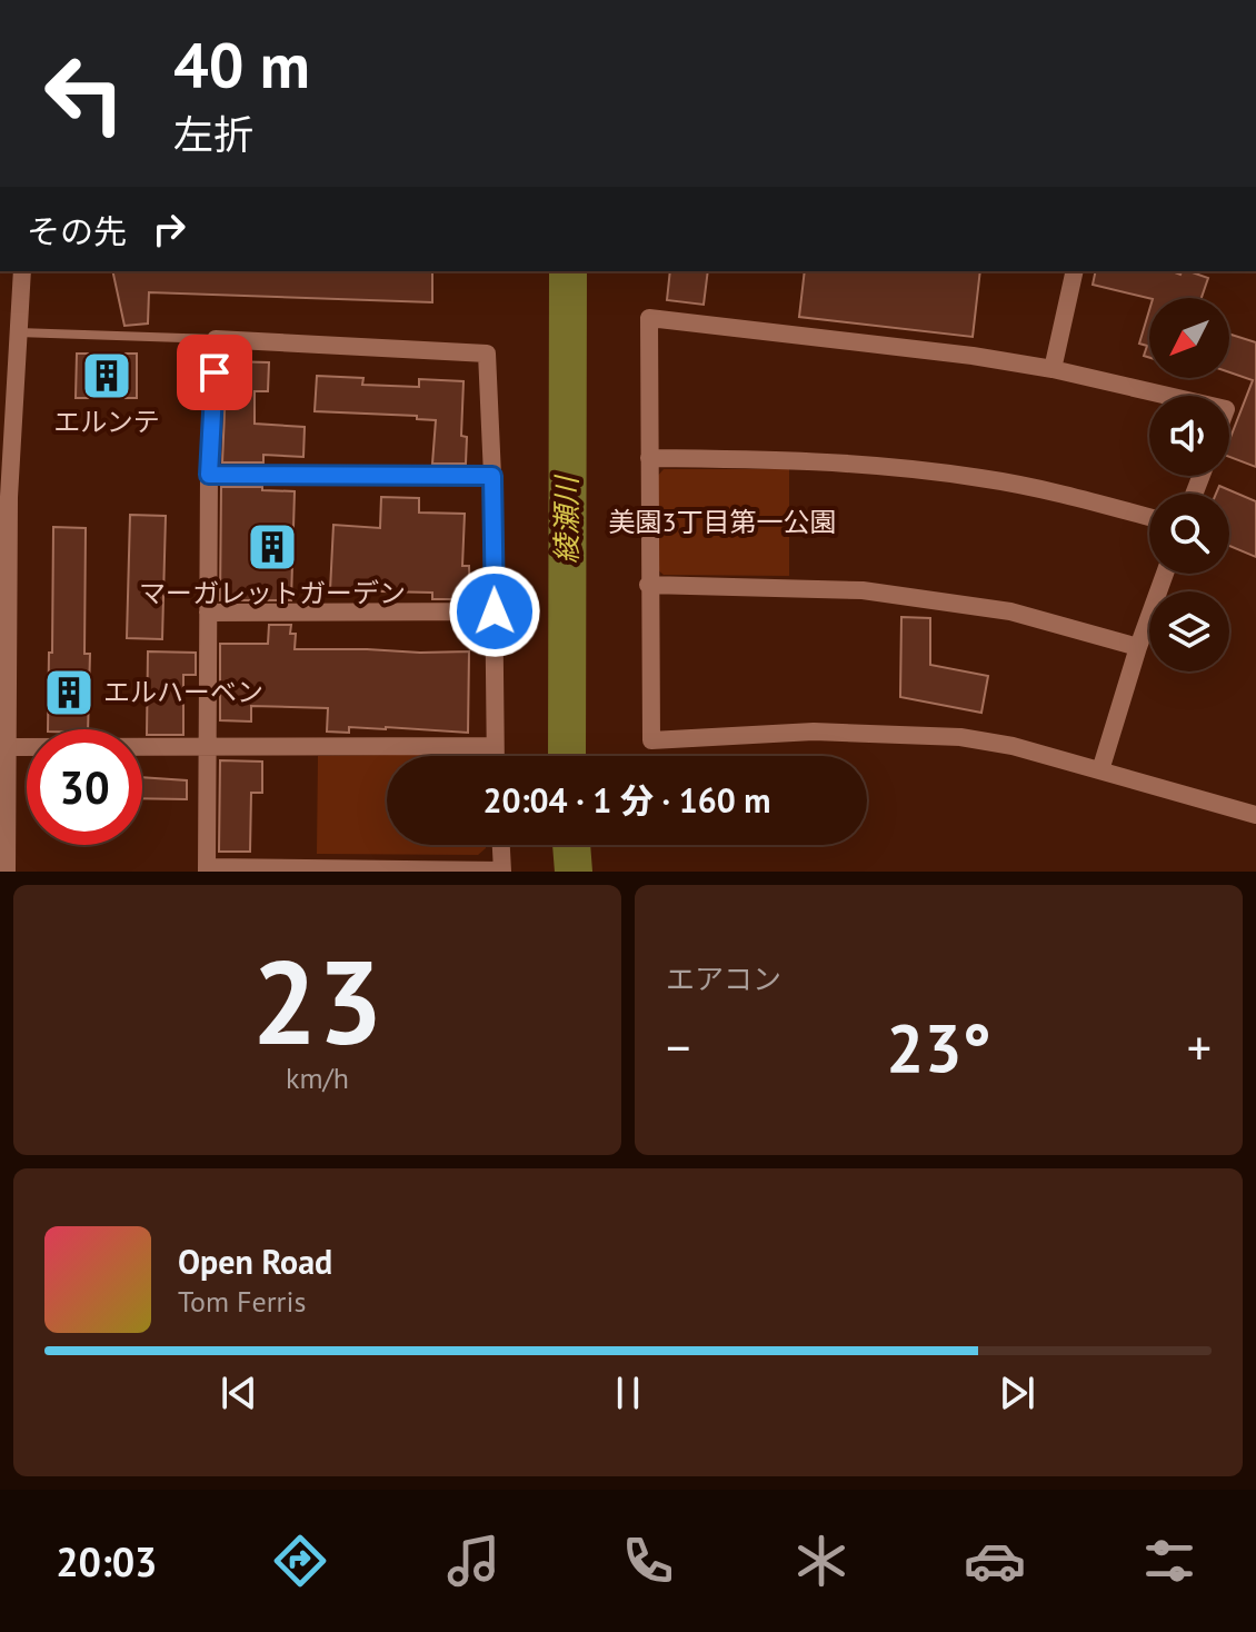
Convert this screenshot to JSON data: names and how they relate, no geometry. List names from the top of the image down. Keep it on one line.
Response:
{"water":["綾瀬川"],"parks":["美園3丁目第一公園"],"places":{"building":["エルンテ","マーガレットガーデン","エルハーベン"]},"north":"bottom left","page":{"turn":["40 m","左折"],"then":"その先","limit":"30","trip":"20:04 · 1 分 · 160 m","tile":[["23","km/h"],"エアコン"],"heat":["−","23°","+"],"song":["Open Road","Tom Ferris"],"tabs":"20:03"}}
